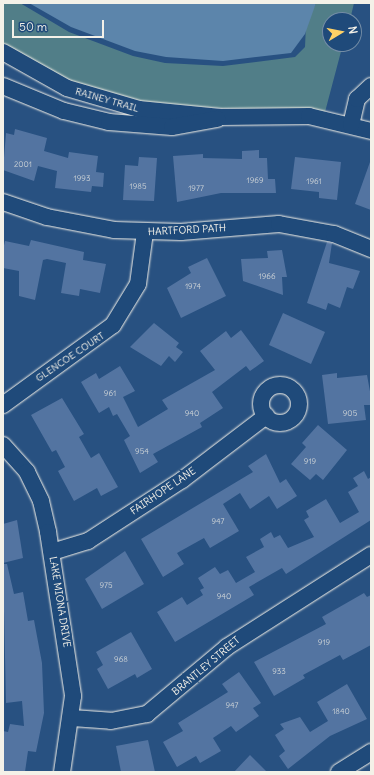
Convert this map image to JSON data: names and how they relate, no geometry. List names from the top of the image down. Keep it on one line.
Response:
{"streets":{"street":["RAINEY TRAIL","HARTFORD PATH","GLENCOE COURT","FAIRHOPE LANE","LAKE MIONA DRIVE","BRANTLEY STREET"]},"crossings":[["HARTFORD PATH","GLENCOE COURT"],["FAIRHOPE LANE","LAKE MIONA DRIVE"],["LAKE MIONA DRIVE","BRANTLEY STREET"]],"house_numbers":["2001","1993","1969","1961","1985","1977","1966","1974","961","940","905","954","919","947","975","940","919","968","933","947","1840"],"scale_bar":"50 m","north":"right"}
